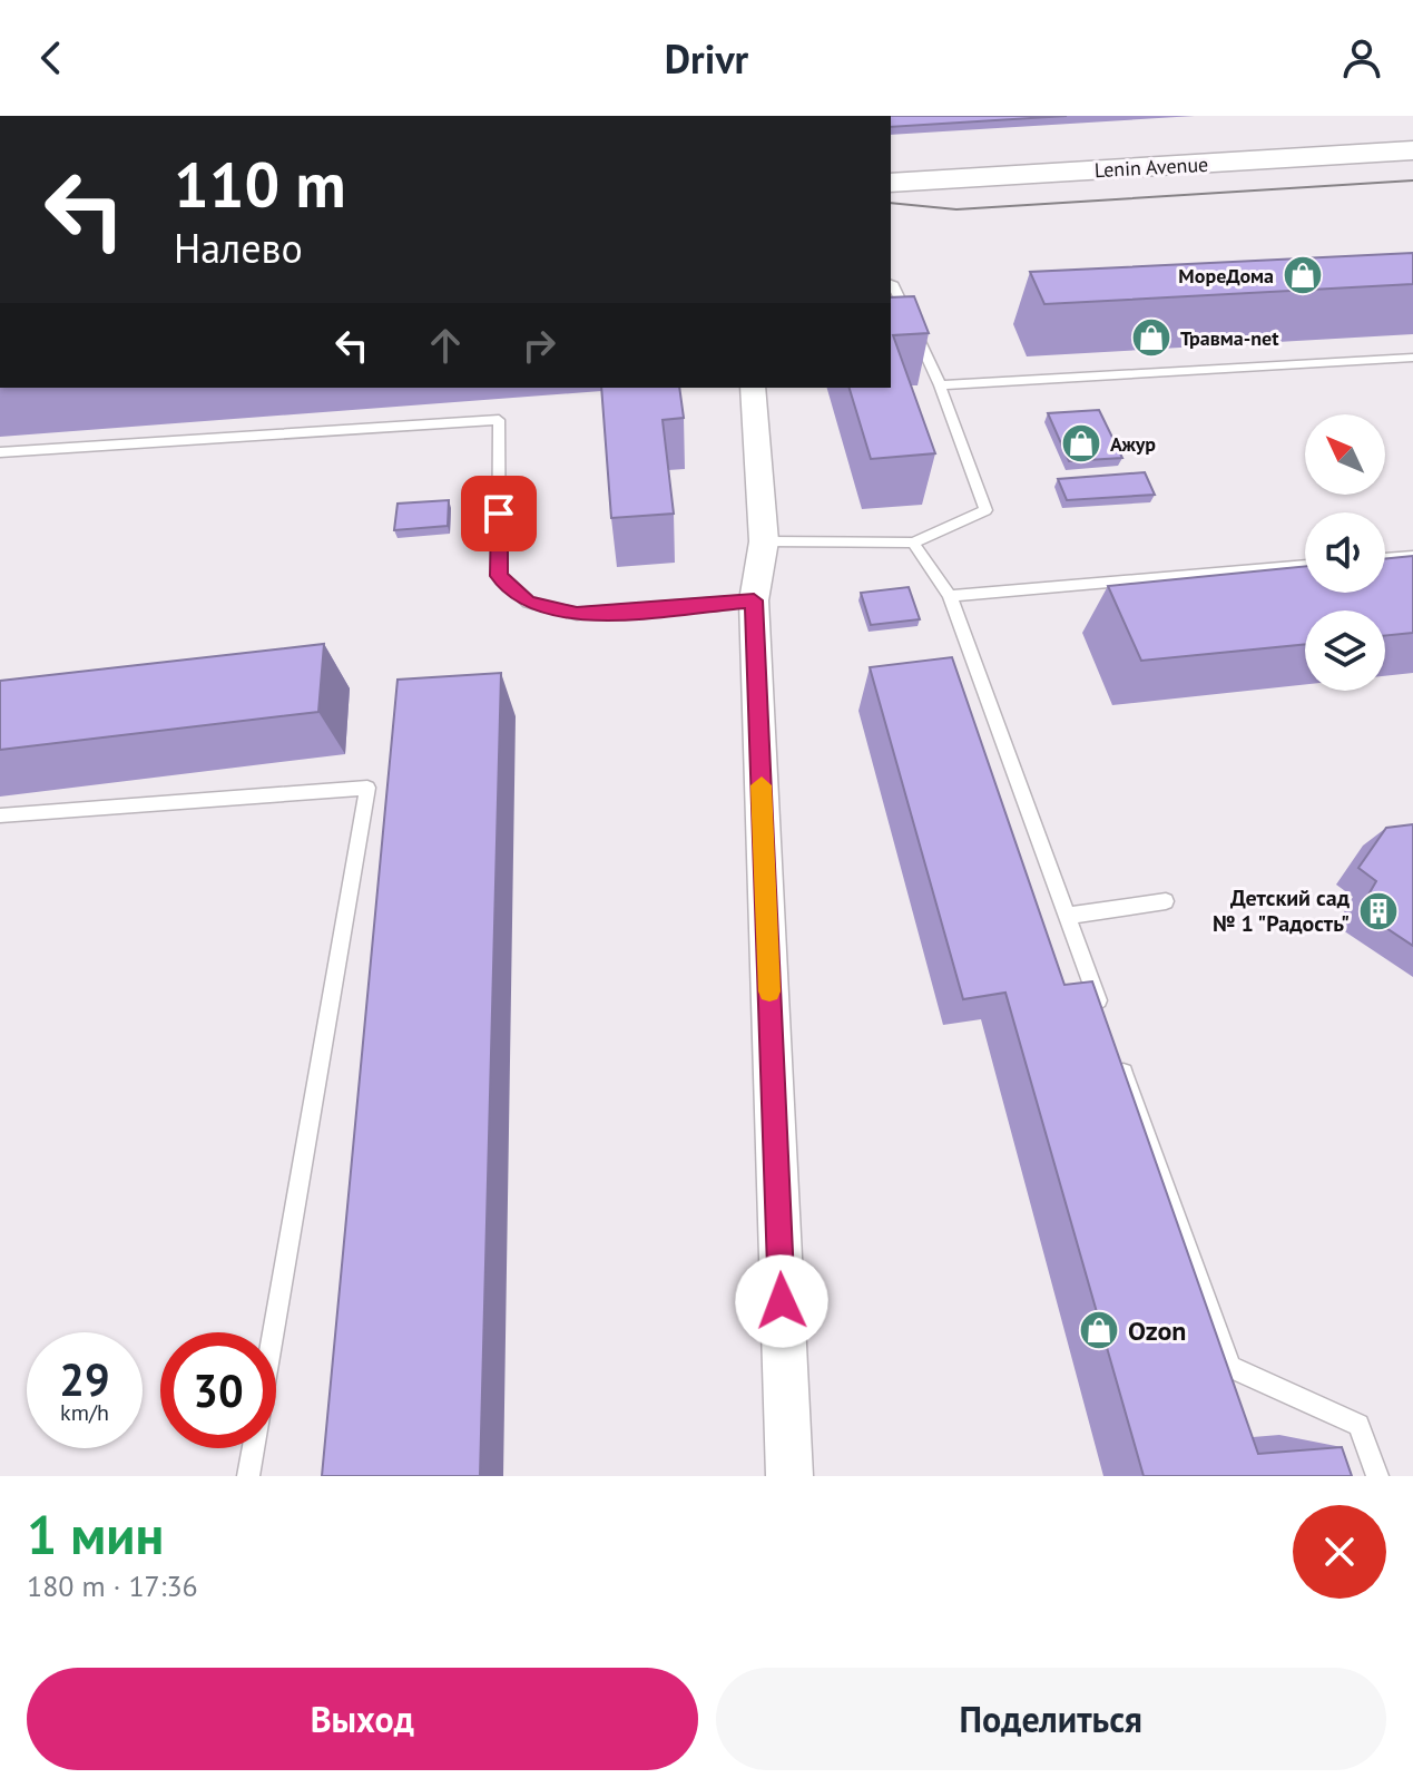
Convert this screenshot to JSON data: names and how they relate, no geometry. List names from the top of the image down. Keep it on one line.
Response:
{"streets":{"main road":["Lenin Avenue"]},"places":{"shop":["МореДома","Травма-net","Ажур","Ozon"],"building":["Детский сад № 1 \"Радость\""]},"north":"top left","page":{"header":"Drivr","turn":["110 m","Налево"],"speed":"29 km/h","limit":"30","heading":["1 мин","180 m · 17:36"],"buttons":["Выход","Поделиться"]}}
